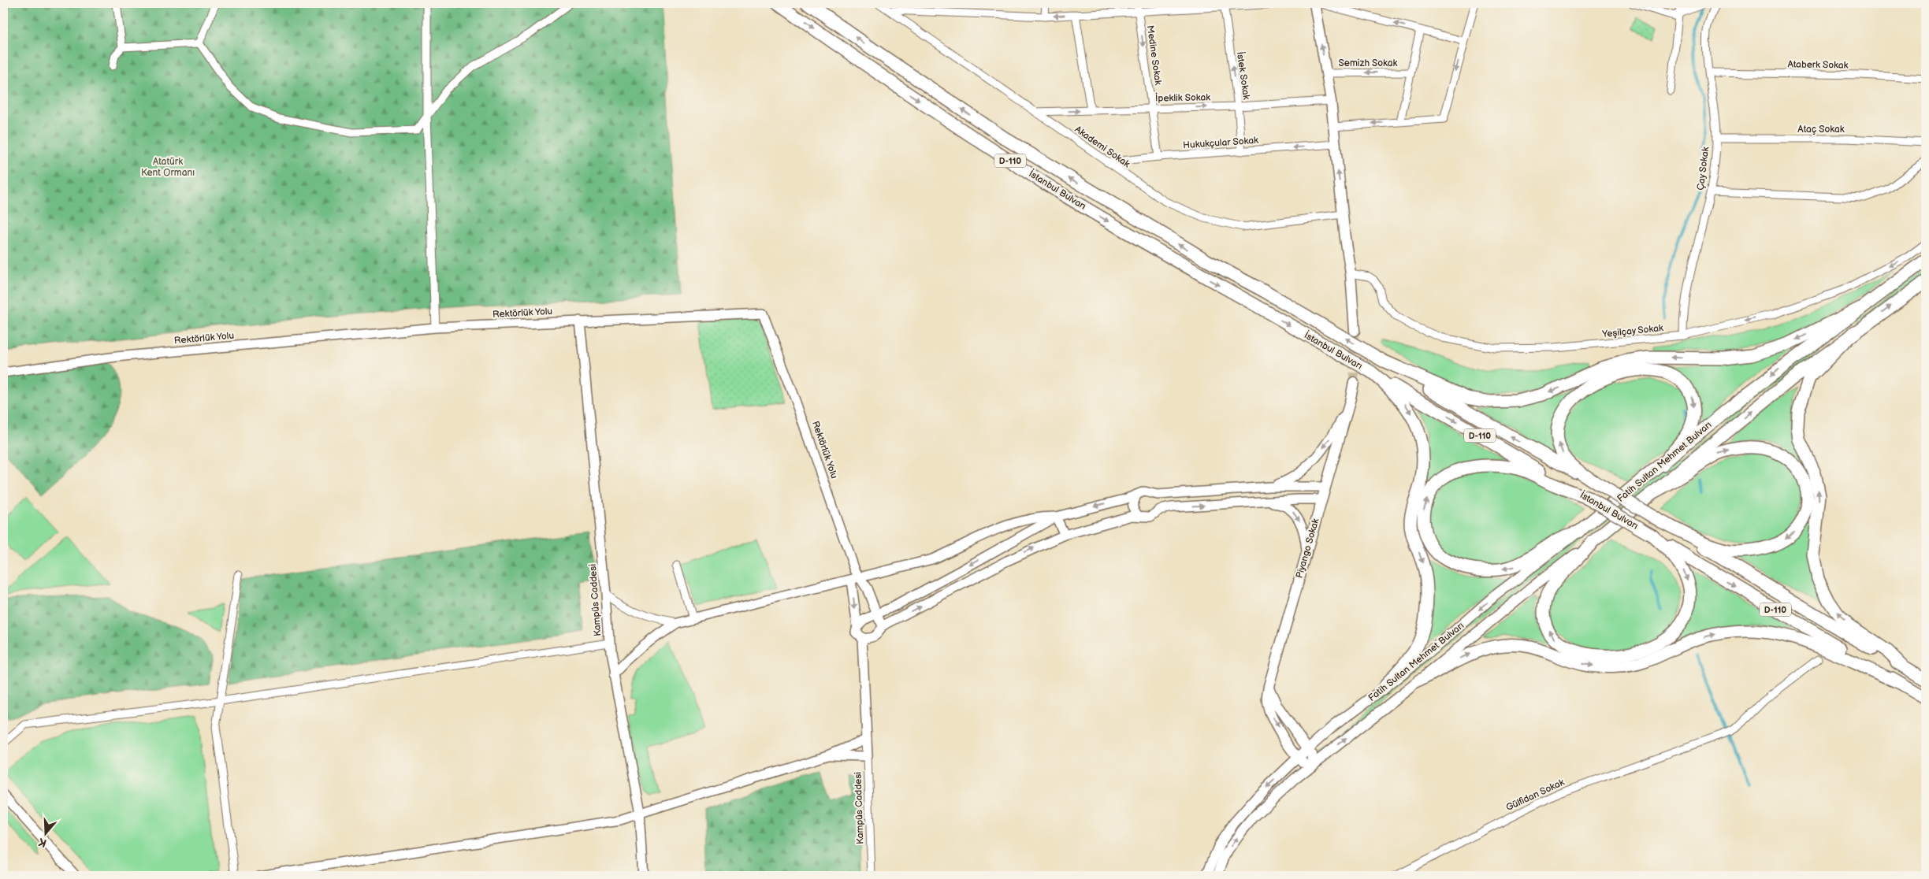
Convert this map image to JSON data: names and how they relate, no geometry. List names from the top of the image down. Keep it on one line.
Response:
{"streets":{"main road":["D-110","İstanbul Bulvarı","Fatih Sultan Mehmet Bulvarı","Piyango Sokak"],"street":["Medine Sokak","Semizh Sokak","Ataberk Sokak","İstek Sokak","İpeklik Sokak","Ataç Sokak","Hukukçular Sokak","Akademi Sokak","Çay Sokak","Rektörlük Yolu","Yeşilçay Sokak","Kampüs Caddesi","Gülfidan Sokak"]},"crossings":[["Medine Sokak","İpeklik Sokak"],["Medine Sokak","Hukukçular Sokak"],["Ataberk Sokak","Çay Sokak"],["İstek Sokak","İpeklik Sokak"],["İstek Sokak","Hukukçular Sokak"],["İpeklik Sokak","Akademi Sokak"],["Ataç Sokak","Çay Sokak"],["Hukukçular Sokak","Akademi Sokak"],["D-110","İstanbul Bulvarı"],["Çay Sokak","Yeşilçay Sokak"],["Rektörlük Yolu","Kampüs Caddesi"],["Fatih Sultan Mehmet Bulvarı","Piyango Sokak"]],"one_way":["İstek Sokak","İpeklik Sokak","Hukukçular Sokak","Yeşilçay Sokak"],"parks":["Atatürk Kent Ormanı"],"north":"bottom"}
